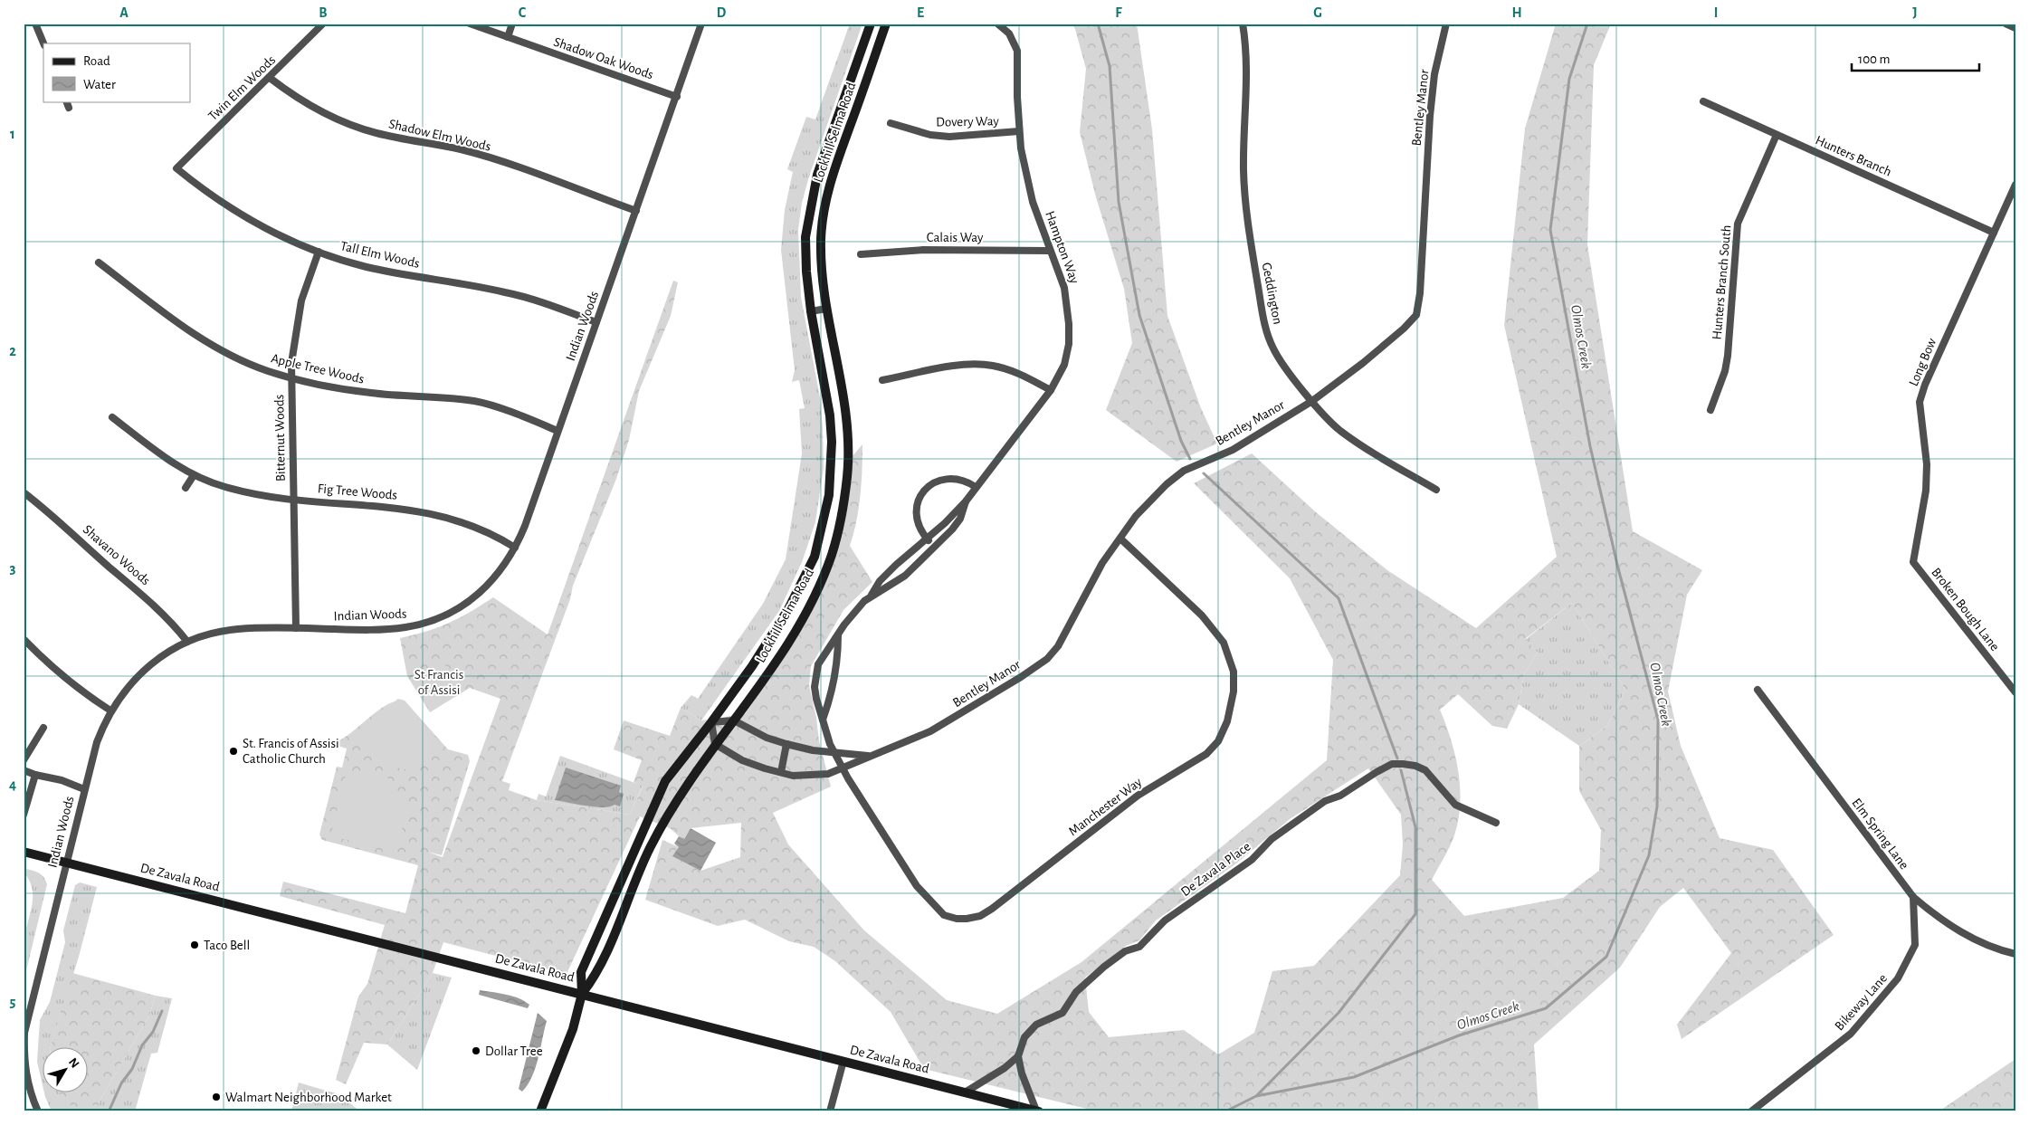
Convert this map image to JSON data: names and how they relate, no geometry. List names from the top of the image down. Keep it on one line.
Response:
{"streets":{"main road":["Lockhill Selma Road","De Zavala Road"],"street":["Shadow Oak Woods","Twin Elm Woods","Bentley Manor","Dovery Way","Shadow Elm Woods","Hunters Branch","Calais Way","Hampton Way","Tall Elm Woods","Hunters Branch South","Geddington","Indian Woods","Long Bow","Apple Tree Woods","Bitternut Woods","Fig Tree Woods","Shavano Woods","Broken Bough Lane","Manchester Way","Elm Spring Lane","De Zavala Place","Bikeway Lane"]},"crossings":[["Shadow Oak Woods","Indian Woods"],["Twin Elm Woods","Shadow Elm Woods"],["Twin Elm Woods","Tall Elm Woods"],["Bentley Manor","Lockhill Selma Road"],["Bentley Manor","Hampton Way"],["Bentley Manor","Geddington"],["Bentley Manor","Manchester Way"],["Dovery Way","Hampton Way"],["Lockhill Selma Road","De Zavala Road"],["Shadow Elm Woods","Indian Woods"],["Hunters Branch","Hunters Branch South"],["Hunters Branch","Long Bow"],["Calais Way","Hampton Way"],["Hampton Way","Manchester Way"],["Tall Elm Woods","Indian Woods"],["Tall Elm Woods","Bitternut Woods"],["Indian Woods","Apple Tree Woods"],["Indian Woods","Bitternut Woods"],["Indian Woods","Fig Tree Woods"],["Indian Woods","Shavano Woods"],["Indian Woods","De Zavala Road"],["Long Bow","Broken Bough Lane"],["Apple Tree Woods","Bitternut Woods"],["Bitternut Woods","Fig Tree Woods"],["Elm Spring Lane","Bikeway Lane"],["De Zavala Place","De Zavala Road"]],"water":["Olmos Creek"],"parks":["St Francis of Assisi"],"places":["St. Francis of Assisi Catholic Church","Taco Bell","Dollar Tree","Walmart Neighborhood Market"],"legend":["Road","Water"],"scale_bar":"100 m","north":"top right","grid":{"columns":["A","B","C","D","E","F","G","H","I","J"],"rows":["1","2","3","4","5"]}}
